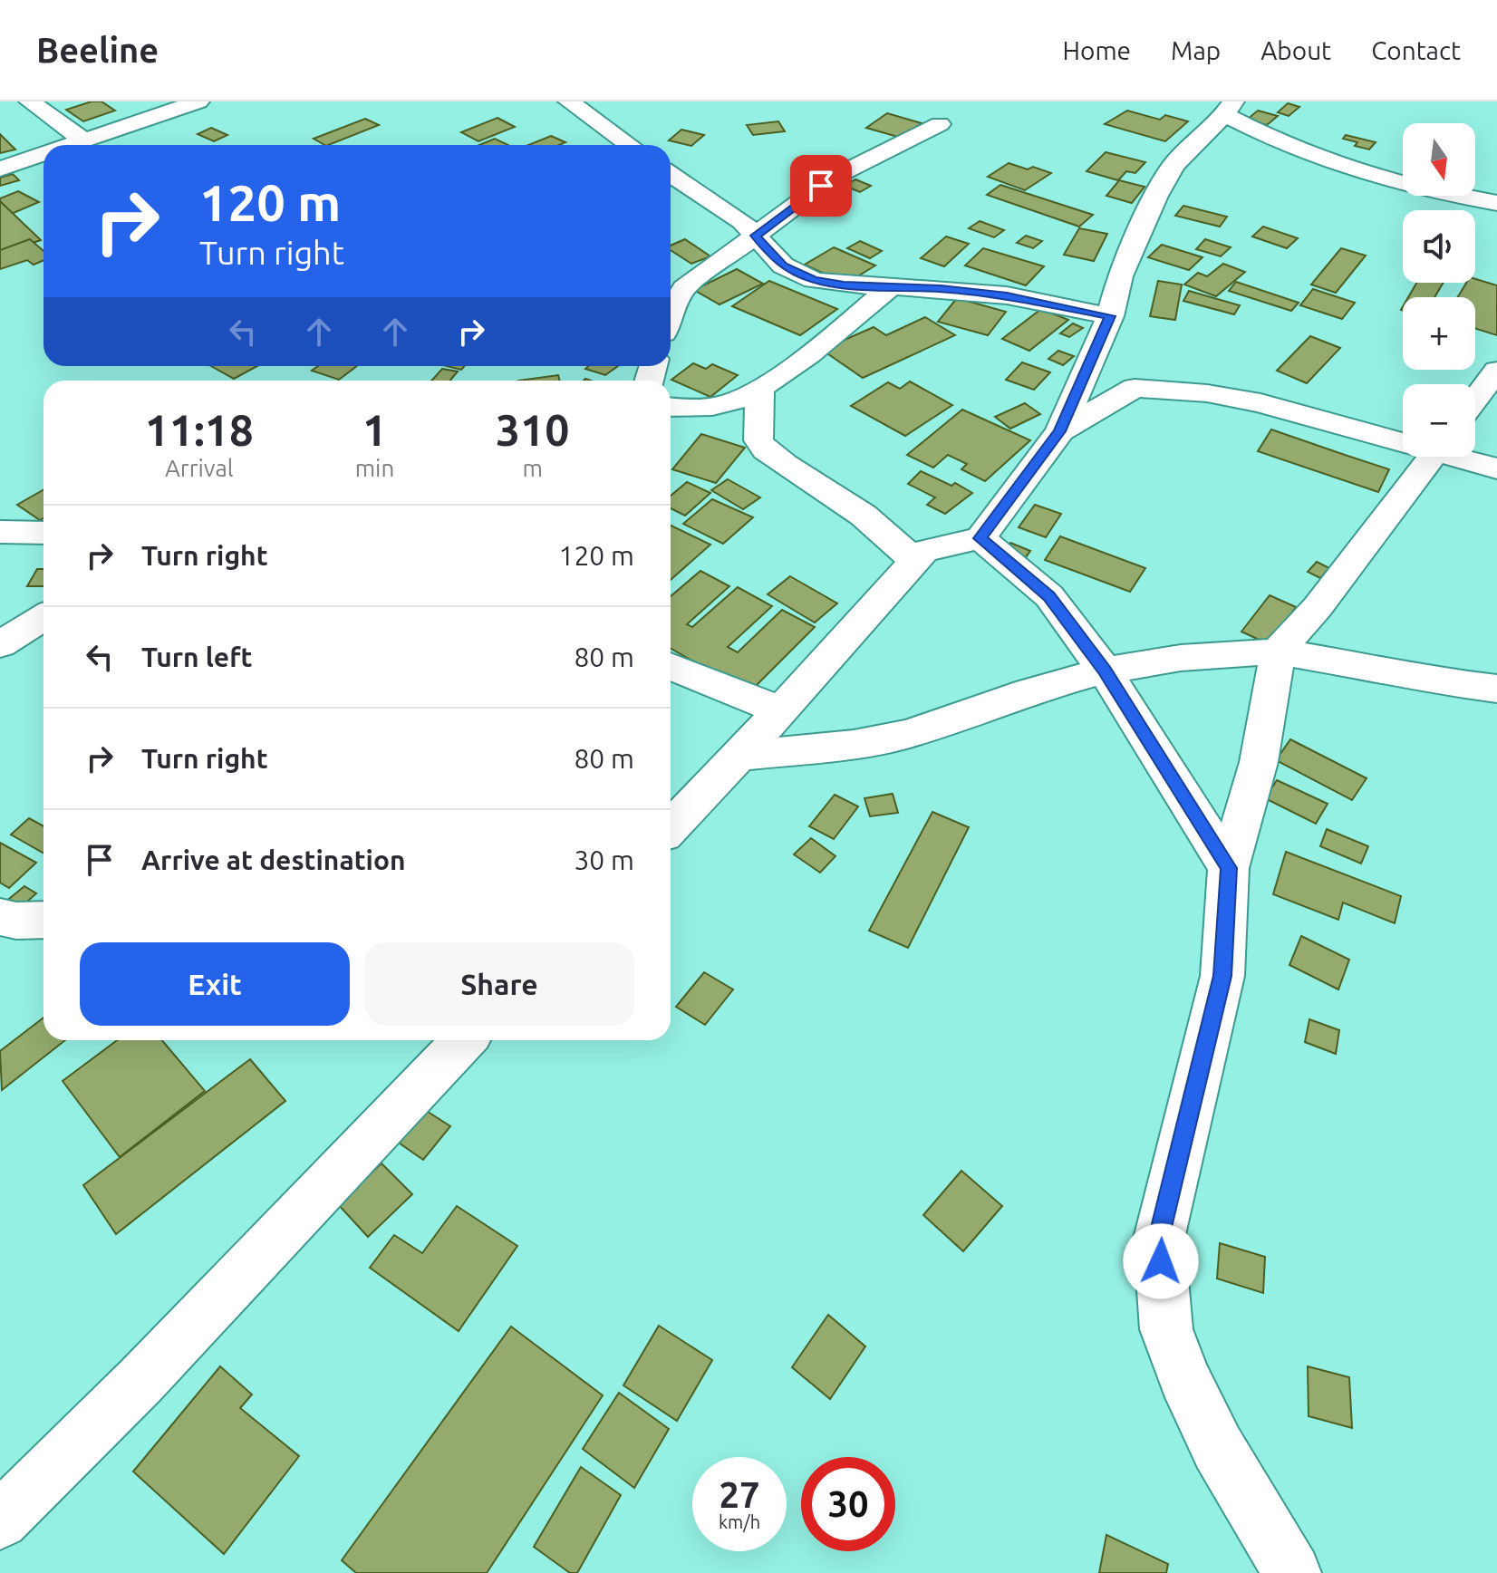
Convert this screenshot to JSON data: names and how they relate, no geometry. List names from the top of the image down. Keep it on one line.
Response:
{"north":"bottom","page":{"header":"Beeline","nav":["Home","Map","About","Contact"],"map_buttons":["+","−"],"turn":["120 m","Turn right"],"eta":["11:18","Arrival","1","min","310","m"],"list":[{"name":"Turn right","value":"120 m"},{"name":"Turn left","value":"80 m"},{"name":"Turn right","value":"80 m"},{"name":"Arrive at destination","value":"30 m"}],"buttons":["Exit","Share"],"speed":"27 km/h","limit":"30"}}
